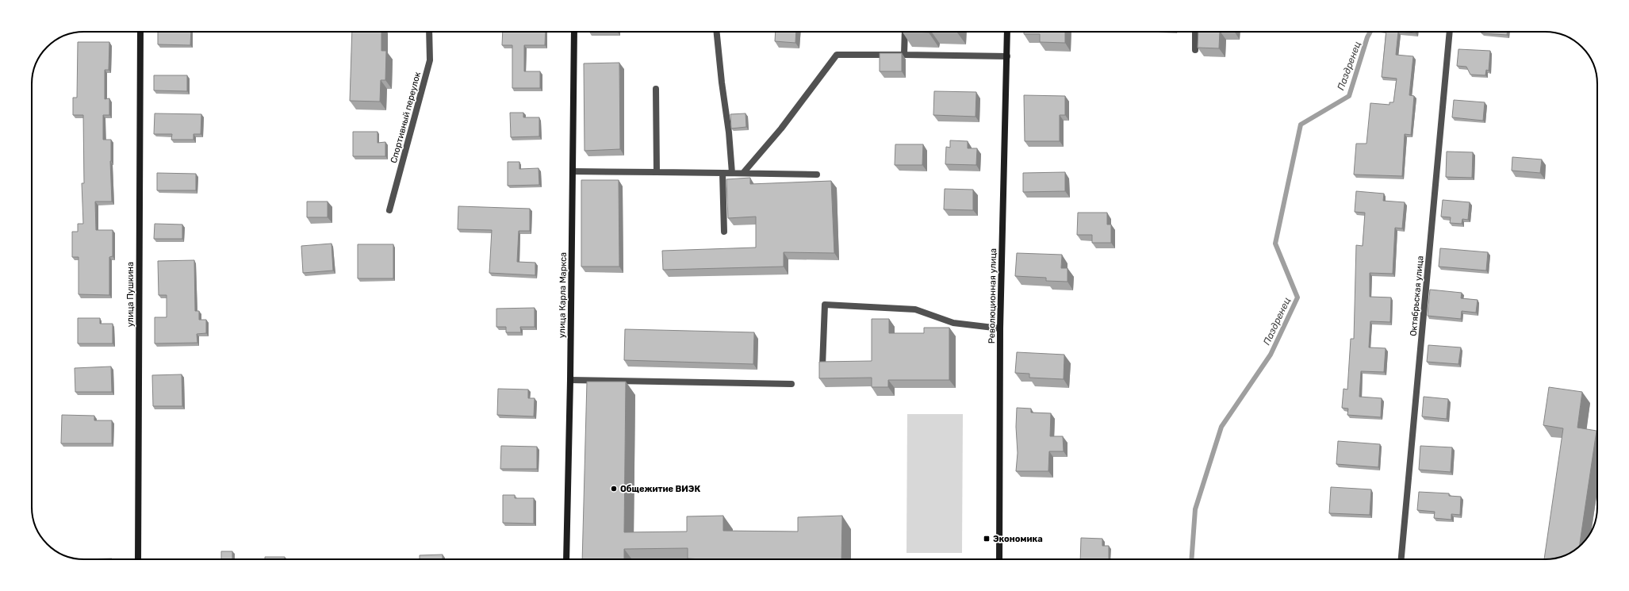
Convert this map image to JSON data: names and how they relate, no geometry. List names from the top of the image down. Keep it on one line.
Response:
{"streets":{"main road":["улица Пушкина","улица Карла Маркса","Революционная улица"],"street":["Спортивный переулок","Октябрьская улица"]},"water":["Паздренец"],"places":{"other":["Общежитие ВИЭК"],"transit":["Экономика"]}}
